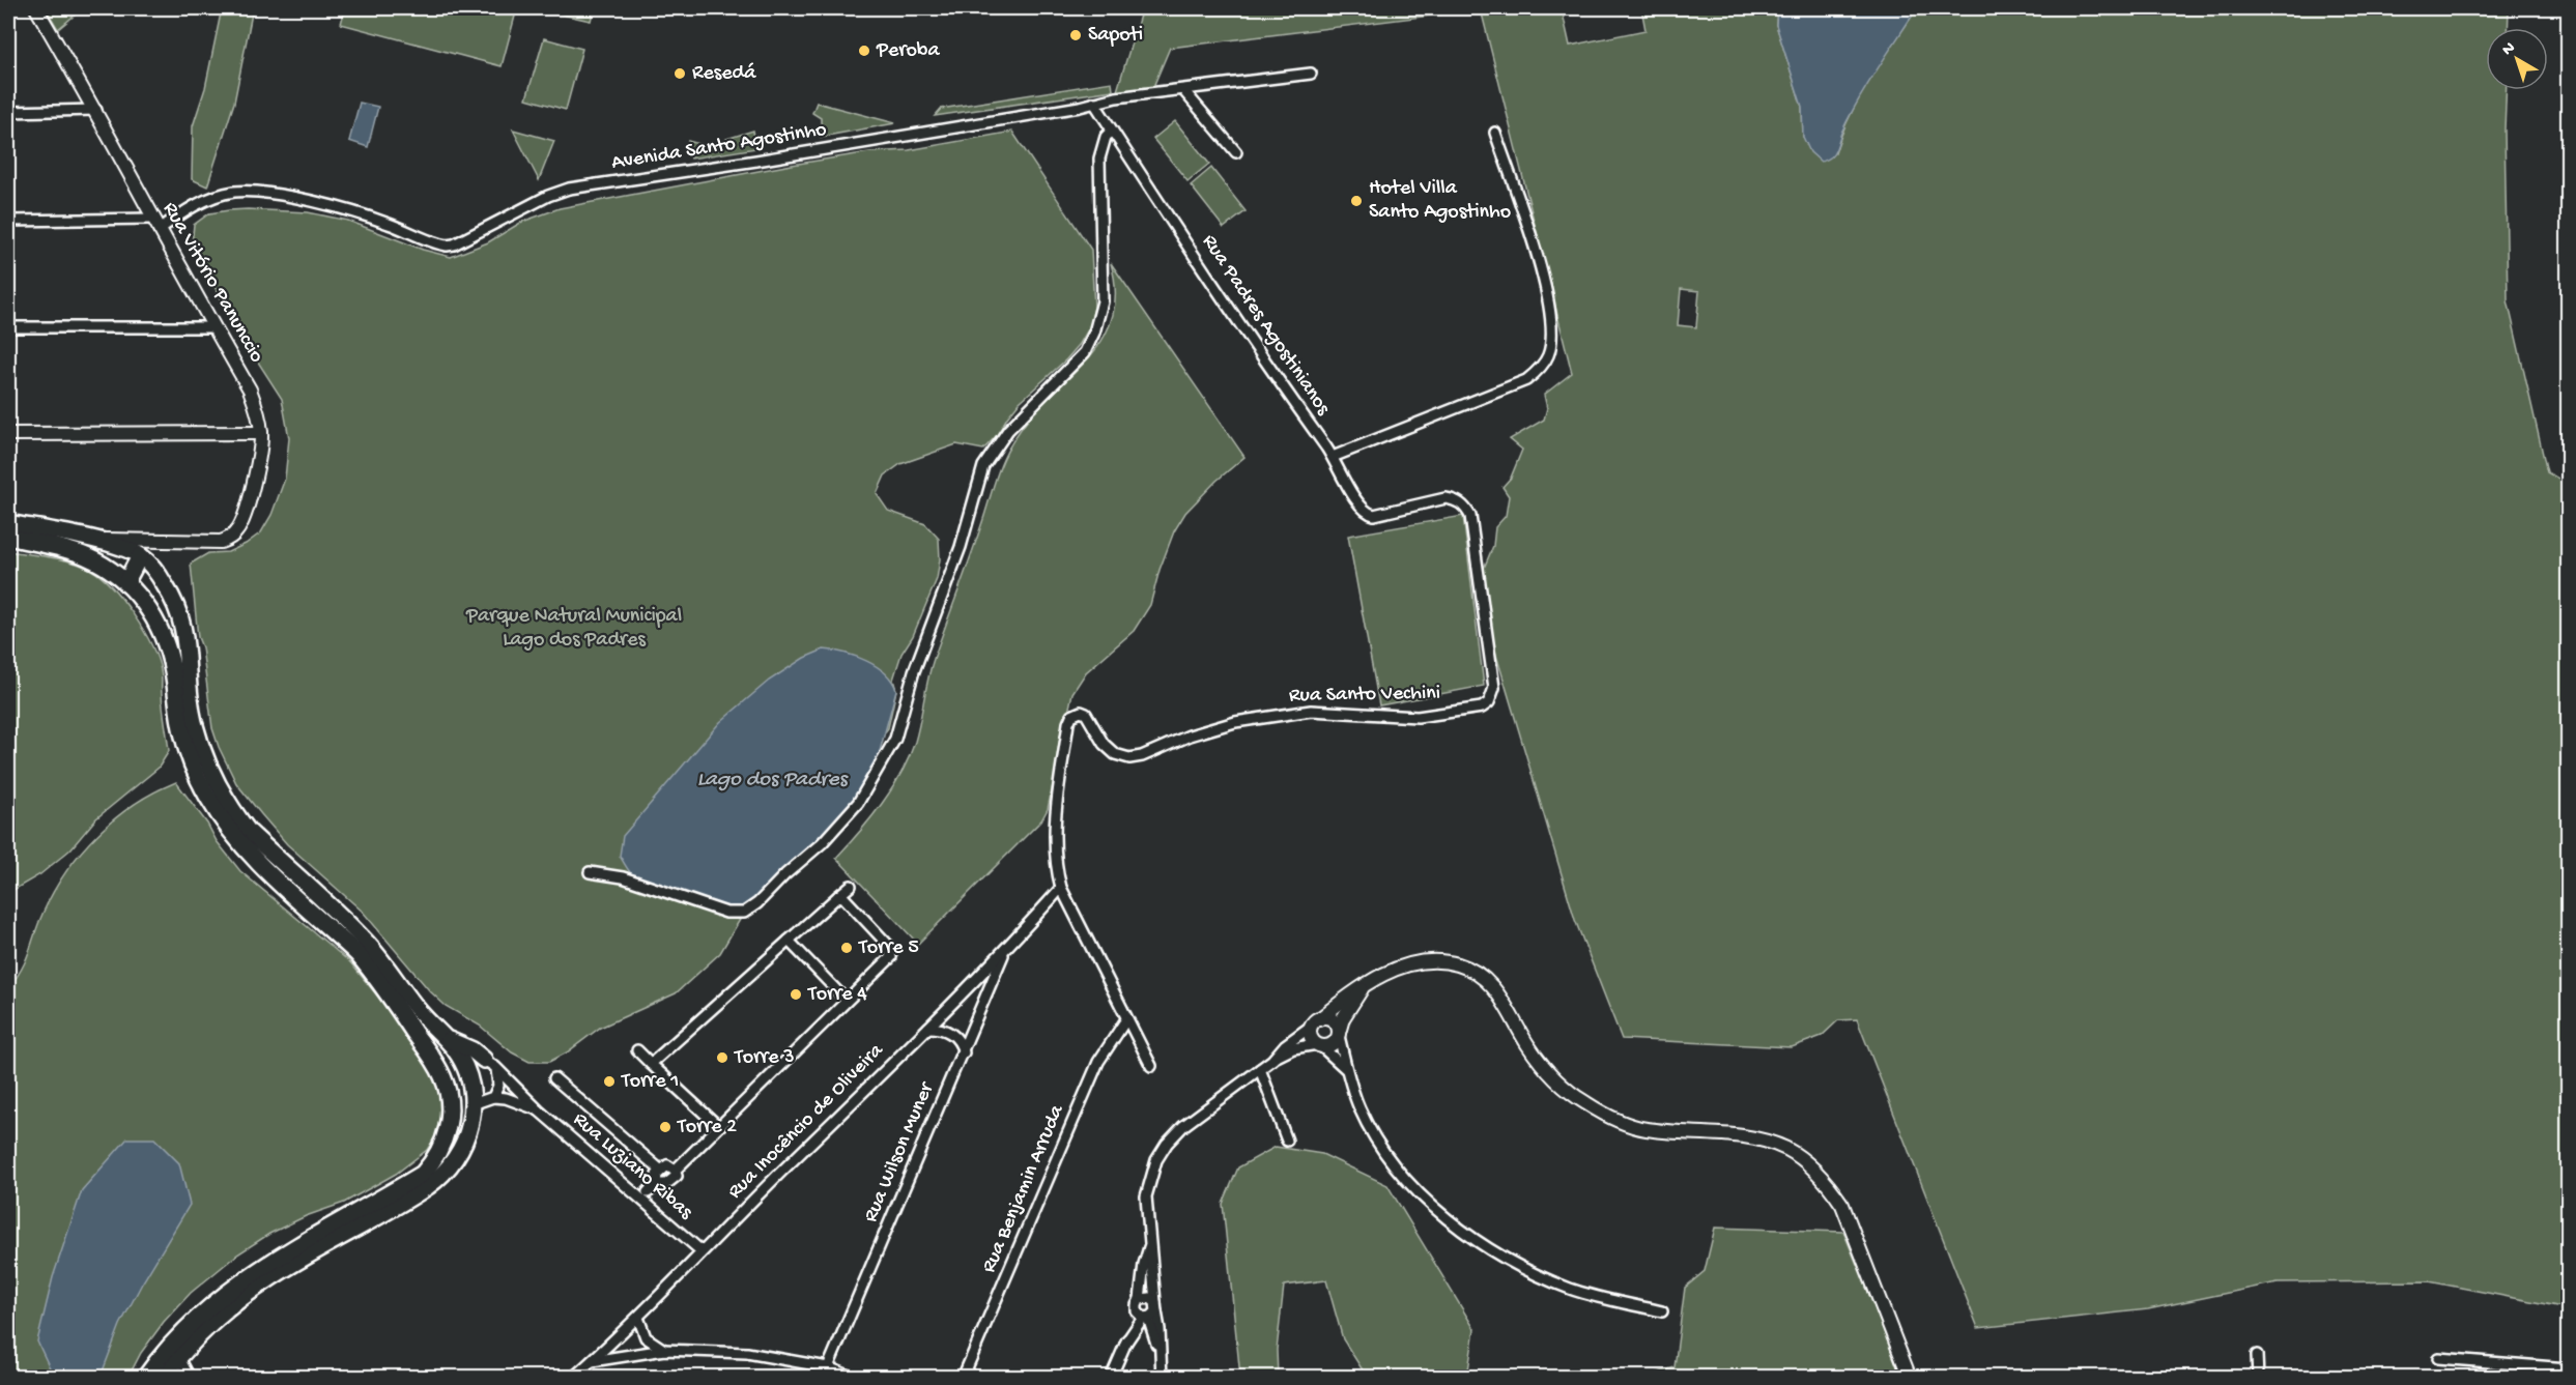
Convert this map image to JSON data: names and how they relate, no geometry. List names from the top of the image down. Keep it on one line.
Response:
{"streets":{"street":["Avenida Santo Agostinho","Rua Vitório Panunccio","Rua Padres Agostinianos","Rua Santo Vechini","Rua Inocêncio de Oliveira","Rua Wilson Muner","Rua Luziano Ribas","Rua Benjamin Arruda"]},"crossings":[["Avenida Santo Agostinho","Rua Vitório Panunccio"],["Avenida Santo Agostinho","Rua Padres Agostinianos"],["Rua Padres Agostinianos","Rua Santo Vechini"],["Rua Santo Vechini","Rua Inocêncio de Oliveira"],["Rua Santo Vechini","Rua Benjamin Arruda"],["Rua Inocêncio de Oliveira","Rua Wilson Muner"],["Rua Inocêncio de Oliveira","Rua Luziano Ribas"]],"water":["Lago dos Padres"],"parks":["Parque Natural Municipal Lago dos Padres"],"places":["Sapoti","Peroba","Resedá","Hotel Villa Santo Agostinho","Torre 5","Torre 4","Torre 3","Torre 1","Torre 2"],"north":"top left"}
